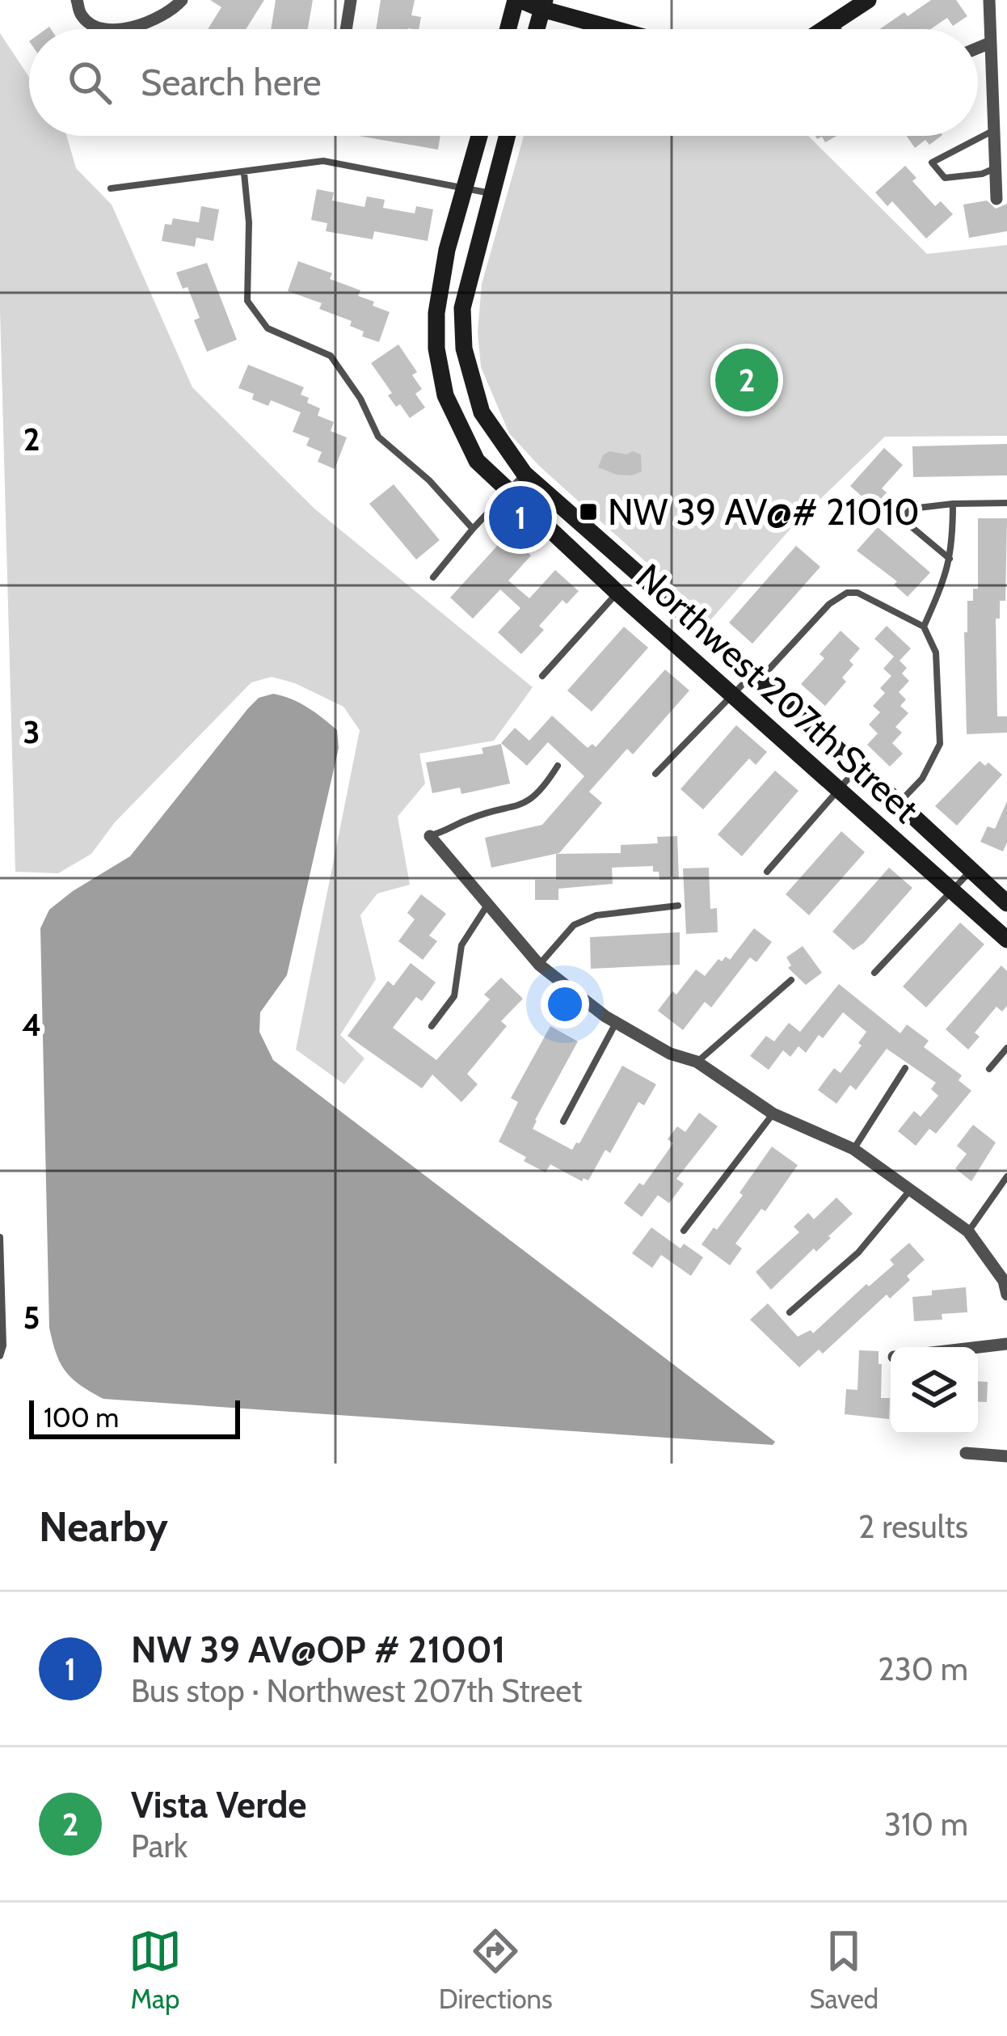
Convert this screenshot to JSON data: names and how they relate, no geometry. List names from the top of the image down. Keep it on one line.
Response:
{"streets":{"street":["Northwest 207th Street"]},"places":{"transit":["NW 39 AV@# 21010"]},"scale_bar":"100 m","page":{"search":"Search here","pins":["2","1"],"scale":"100 m","heading":["Nearby","2 results"],"list":[{"mark":"1","name":"NW 39 AV@OP # 21001","note":"Bus stop · Northwest 207th Street","value":"230 m"},{"mark":"2","name":"Vista Verde","note":"Park","value":"310 m"}],"nav":["Map","Directions","Saved"]},"grid":{"rows":["2","3","4","5"]}}
